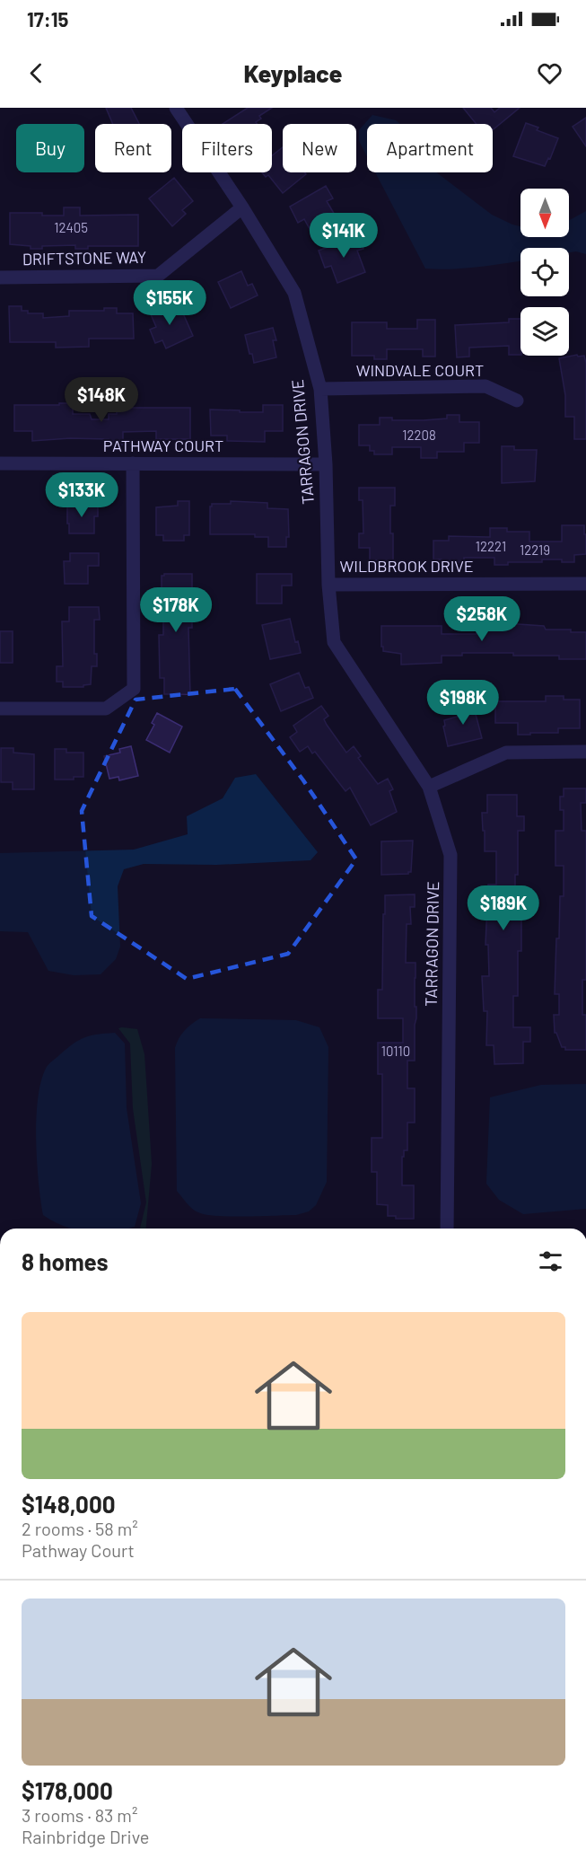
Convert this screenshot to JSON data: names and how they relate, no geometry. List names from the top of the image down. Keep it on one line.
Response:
{"streets":{"street":["DRIFTSTONE WAY","WINDVALE COURT","TARRAGON DRIVE","PATHWAY COURT","WILDBROOK DRIVE"]},"crossings":[["DRIFTSTONE WAY","TARRAGON DRIVE"],["WINDVALE COURT","TARRAGON DRIVE"],["TARRAGON DRIVE","PATHWAY COURT"],["TARRAGON DRIVE","WILDBROOK DRIVE"]],"house_numbers":["12405","12208","12221","12219","10110"],"north":"bottom","page":{"status":"17:15","header":"Keyplace","chip":["Buy","Rent","Filters","New","Apartment"],"price":["$141K","$155K","$148K","$133K","$178K","$258K","$198K","$189K"],"heading":"8 homes","list":[{"name":"$148,000","note":"2 rooms · 58 m² · Pathway Court"},{"name":"$178,000","note":"3 rooms · 83 m² · Rainbridge Drive"}]}}
